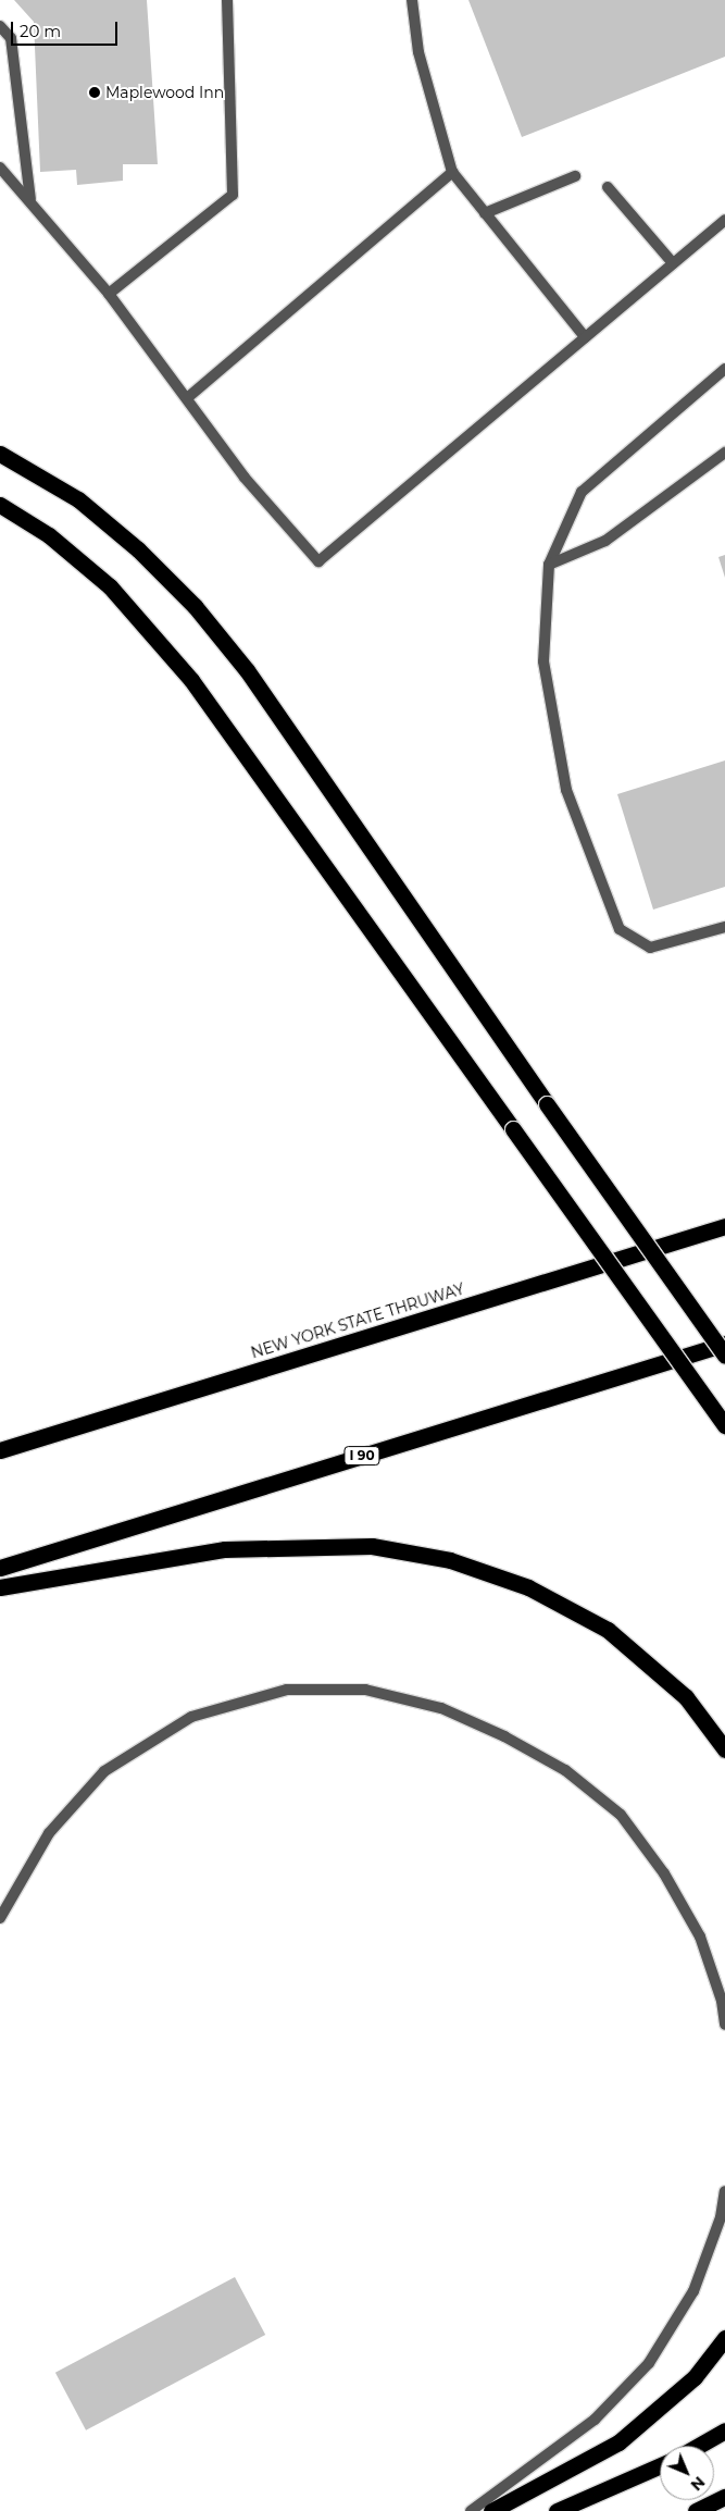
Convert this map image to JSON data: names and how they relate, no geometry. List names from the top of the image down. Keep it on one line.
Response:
{"streets":{"highway":["NEW YORK STATE THRUWAY","I 90"]},"places":["Maplewood Inn"],"scale_bar":"20 m","north":"bottom right"}
